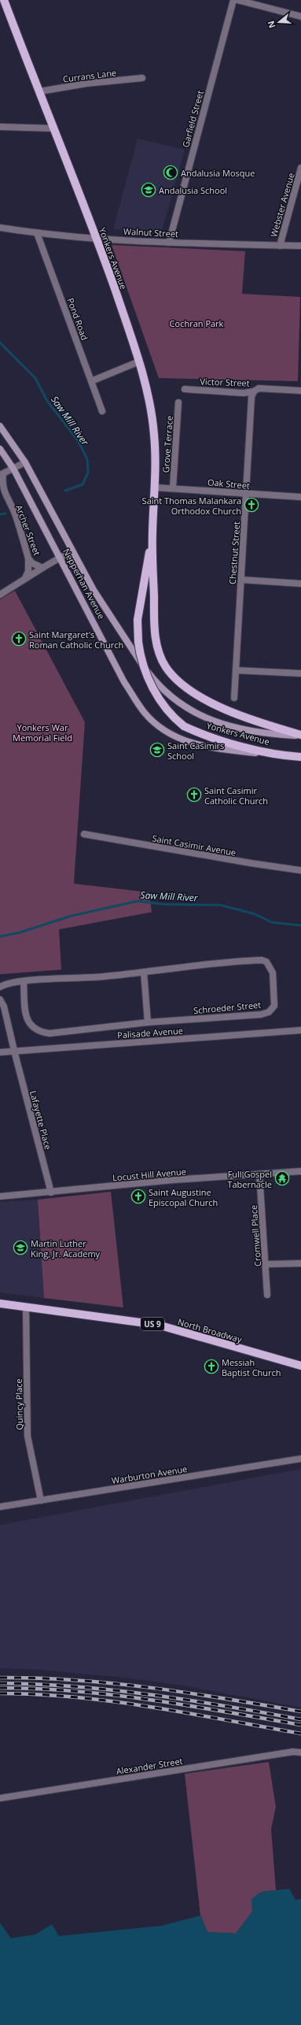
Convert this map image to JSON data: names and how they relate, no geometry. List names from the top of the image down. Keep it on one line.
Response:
{"streets":{"main road":["Yonkers Avenue","Nepperhan Avenue","US 9","North Broadway"],"street":["Currans Lane","Garfield Street","Webster Avenue","Walnut Street","Pond Road","Victor Street","Grove Terrace","Oak Street","Archer Street","Chestnut Street","Saint Casimir Avenue","Schroeder Street","Palisade Avenue","Lafayette Place","Locust Hill Avenue","Cromwell Place","Quincy Place","Warburton Avenue","Alexander Street"]},"crossings":[["Currans Lane","Yonkers Avenue"],["Garfield Street","Walnut Street"],["Webster Avenue","Walnut Street"],["Walnut Street","Yonkers Avenue"],["Walnut Street","Pond Road"],["Yonkers Avenue","Oak Street"],["Yonkers Avenue","Nepperhan Avenue"],["Victor Street","Chestnut Street"],["Grove Terrace","Oak Street"],["Oak Street","Chestnut Street"],["Palisade Avenue","Lafayette Place"],["Lafayette Place","Locust Hill Avenue"],["Locust Hill Avenue","Cromwell Place"],["North Broadway","Quincy Place"],["Quincy Place","Warburton Avenue"]],"water":["Saw Mill River"],"parks":["Cochran Park","Yonkers War Memorial Field"],"places":{"mosque":["Andalusia Mosque"],"school or university":["Andalusia School","Saint Casimirs School","Martin Luther King, Jr. Academy"],"church":["Saint Thomas Malankara Orthodox Church","Saint Margaret's Roman Catholic Church","Saint Casimir Catholic Church","Saint Augustine Episcopal Church","Messiah Baptist Church"],"temple":["Full Gospel Tabernacle"]},"north":"left"}
